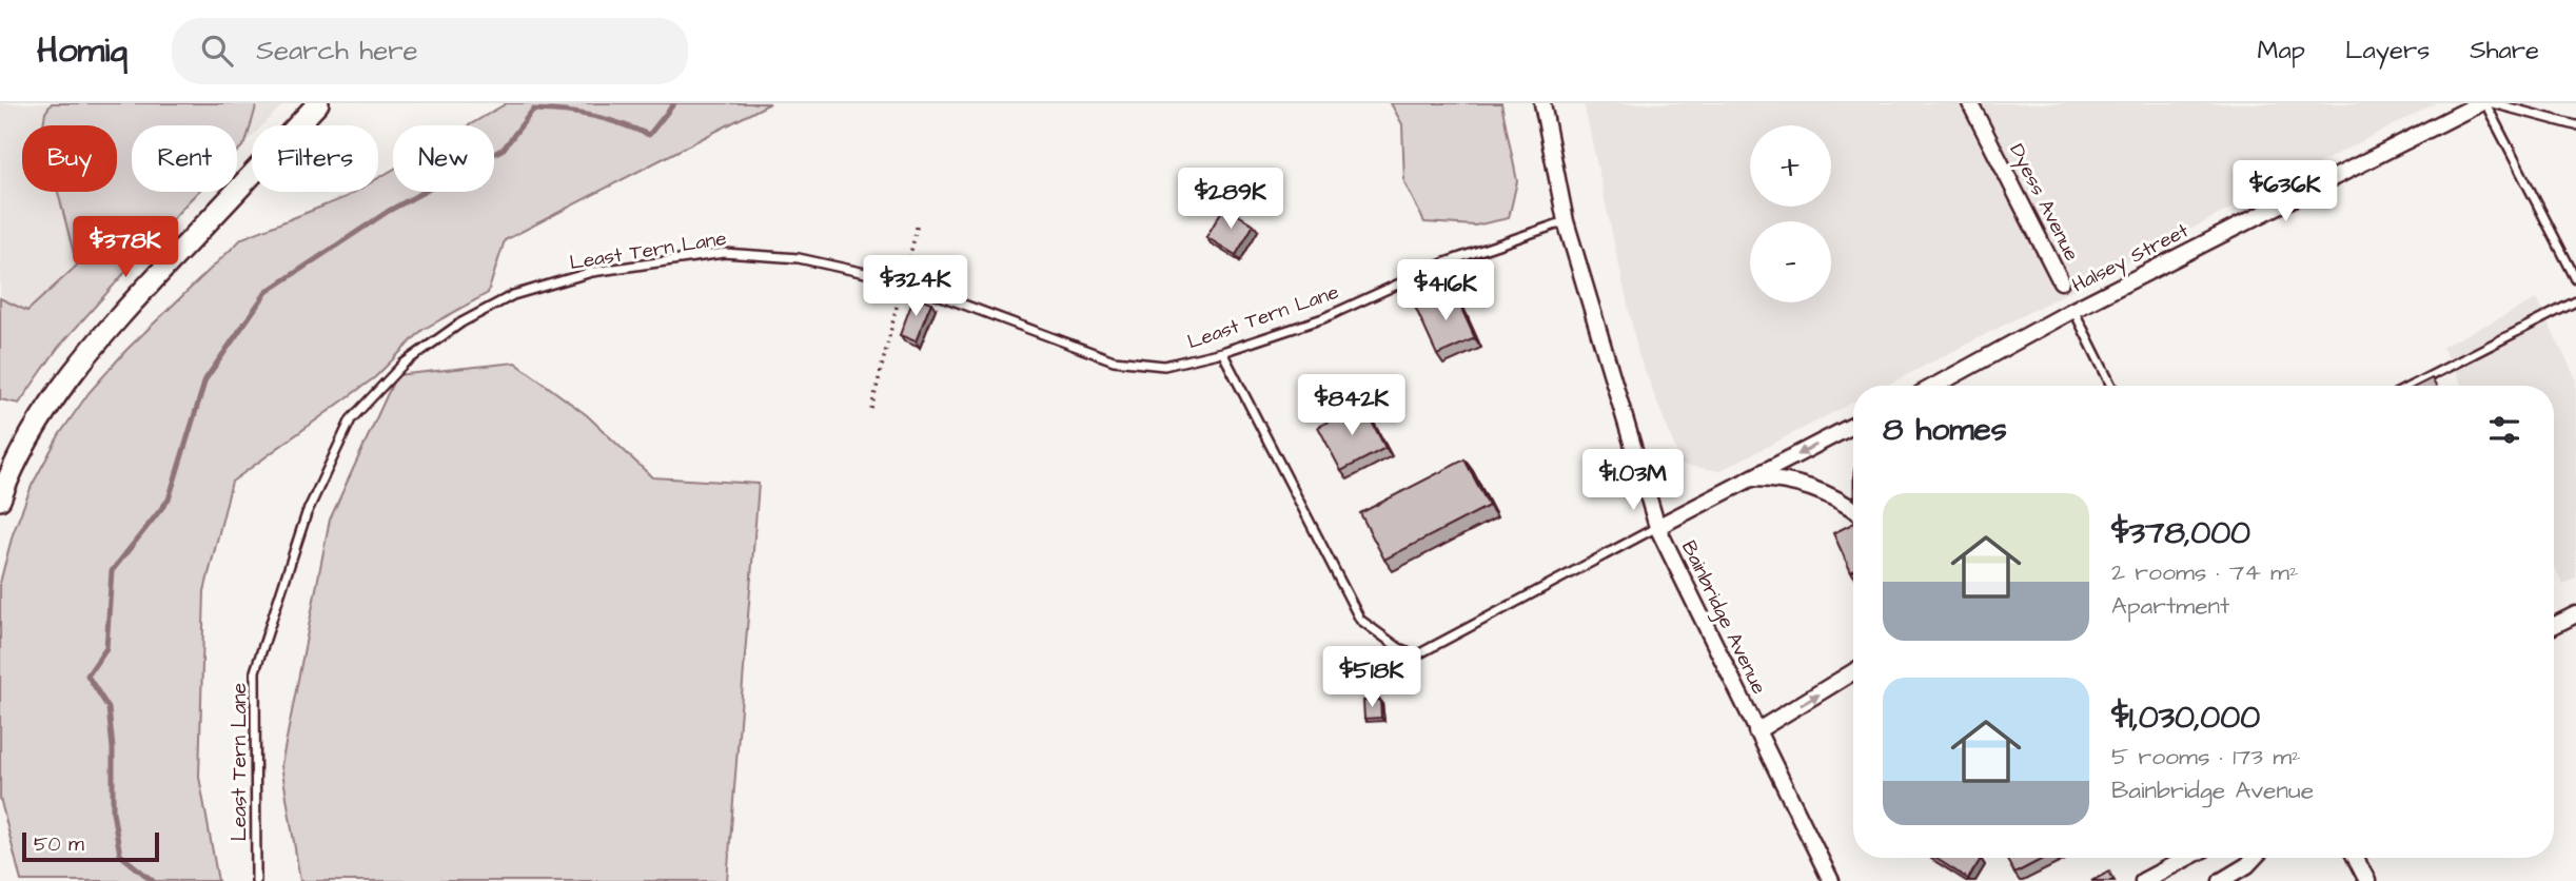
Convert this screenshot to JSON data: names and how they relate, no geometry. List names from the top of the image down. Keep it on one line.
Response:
{"streets":{"street":["Dyess Avenue","Halsey Street","Bainbridge Avenue"],"lane":["Least Tern Lane"]},"crossings":[["Least Tern Lane","Bainbridge Avenue"]],"scale_bar":"50 m","page":{"header":"Homiq","search":"Search here","nav":["Map","Layers","Share"],"map_buttons":["+","−"],"chip":["Buy","Rent","Filters","New"],"price":["$636K","$289K","$378K","$324K","$416K","$842K","$1.03M","$518K"],"heading":"8 homes","list":[{"name":"$378,000","note":"2 rooms · 74 m² · Apartment"},{"name":"$1,030,000","note":"5 rooms · 173 m² · Bainbridge Avenue"}],"scale":"50 m"}}
